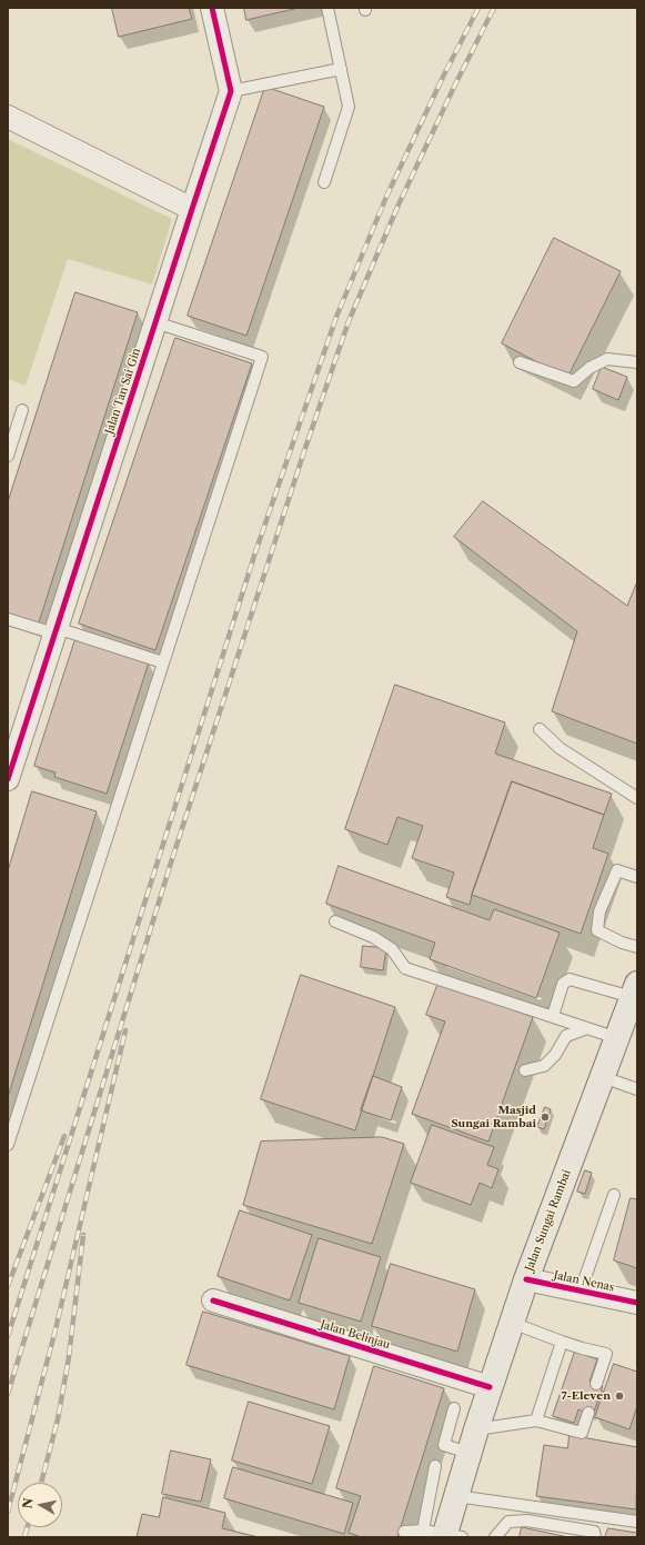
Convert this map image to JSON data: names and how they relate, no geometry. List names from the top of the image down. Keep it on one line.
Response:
{"streets":{"main road":["Jalan Sungai Rambai"],"street":["Jalan Tan Sai Gin","Jalan Nenas","Jalan Belinjau"]},"crossings":[["Jalan Sungai Rambai","Jalan Nenas"],["Jalan Sungai Rambai","Jalan Belinjau"]],"places":["Masjid Sungai Rambai","7-Eleven"],"north":"left"}
